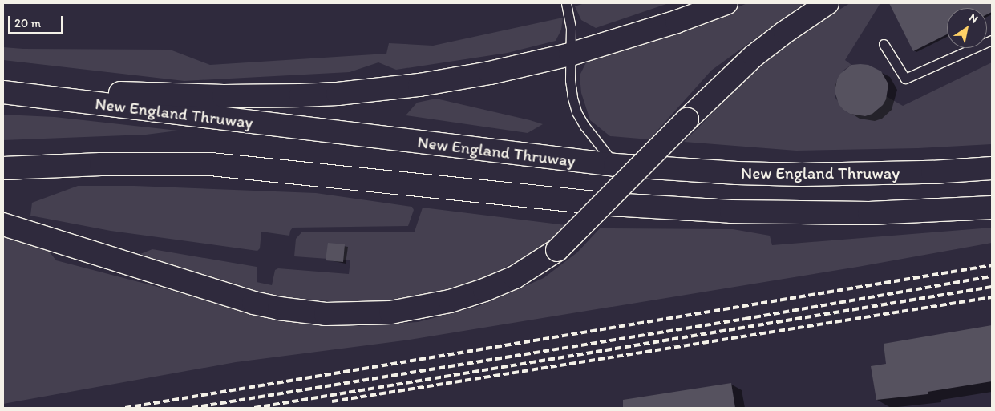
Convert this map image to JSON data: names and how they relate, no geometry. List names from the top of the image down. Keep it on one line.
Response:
{"streets":{"highway":["New England Thruway"]},"scale_bar":"20 m","north":"top right"}
